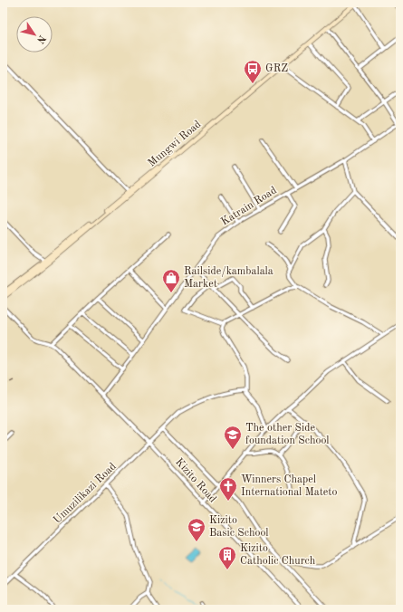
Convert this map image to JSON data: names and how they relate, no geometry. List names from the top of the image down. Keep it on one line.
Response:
{"streets":{"main road":["Mungwi Road"],"street":["Katrain Road","Kizito Road","Umuzilikazi Road"]},"crossings":[["Katrain Road","Kizito Road"],["Kizito Road","Umuzilikazi Road"]],"places":{"bus stop":["GRZ"],"shop":["Railside/kambalala Market"],"school or university":["The other Side foundation School","Kizito Basic School"],"church":["Winners Chapel International Mateto"],"building":["Kizito Catholic Church"]},"north":"bottom right"}
